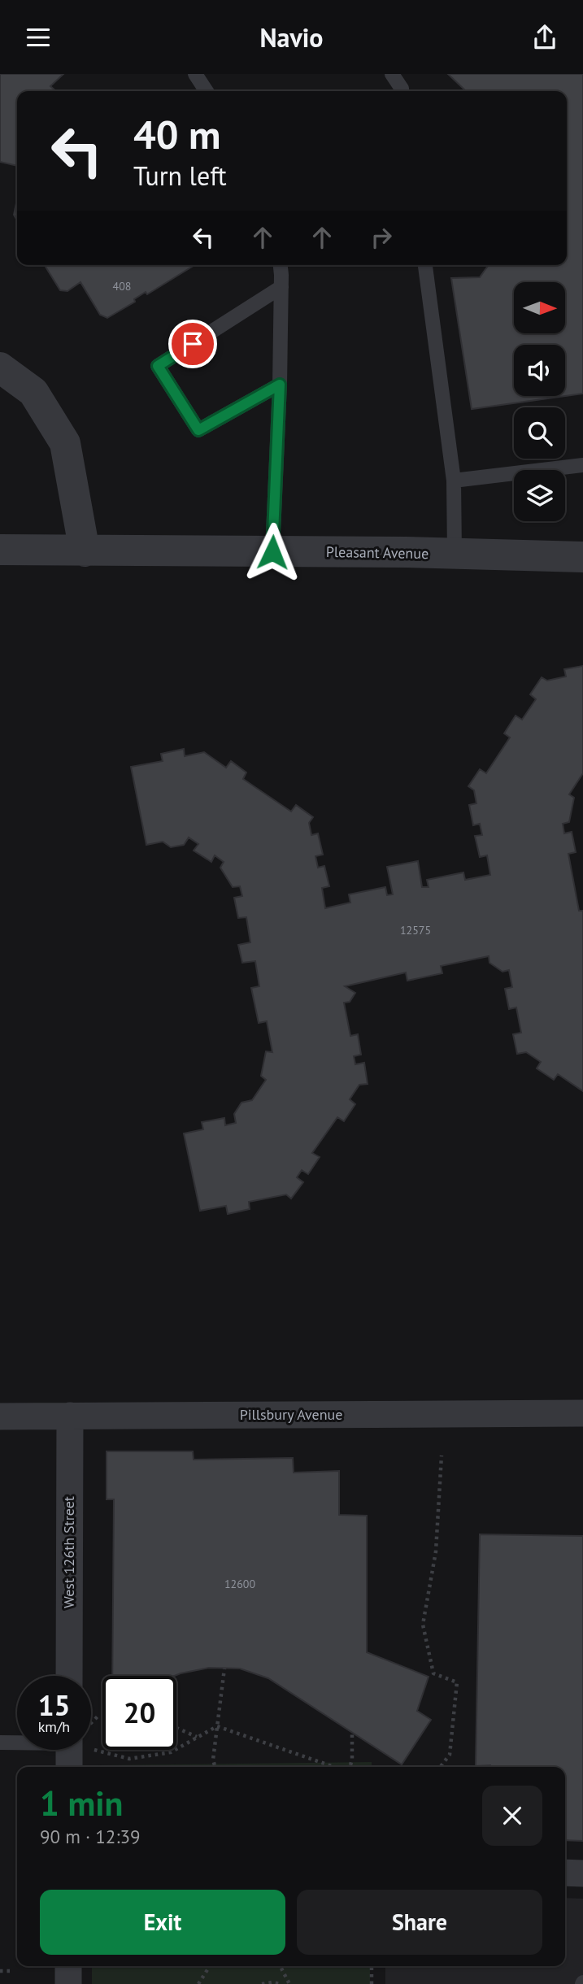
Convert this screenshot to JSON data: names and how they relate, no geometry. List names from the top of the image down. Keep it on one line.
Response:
{"streets":{"street":["Pleasant Avenue","Pillsbury Avenue","West 126th Street"]},"crossings":[["Pillsbury Avenue","West 126th Street"]],"house_numbers":["408","12575","12600"],"north":"right","page":{"header":"Navio","turn":["40 m","Turn left"],"speed":"15 km/h","limit":"20","heading":["1 min","90 m · 12:39"],"buttons":["Exit","Share"]}}
